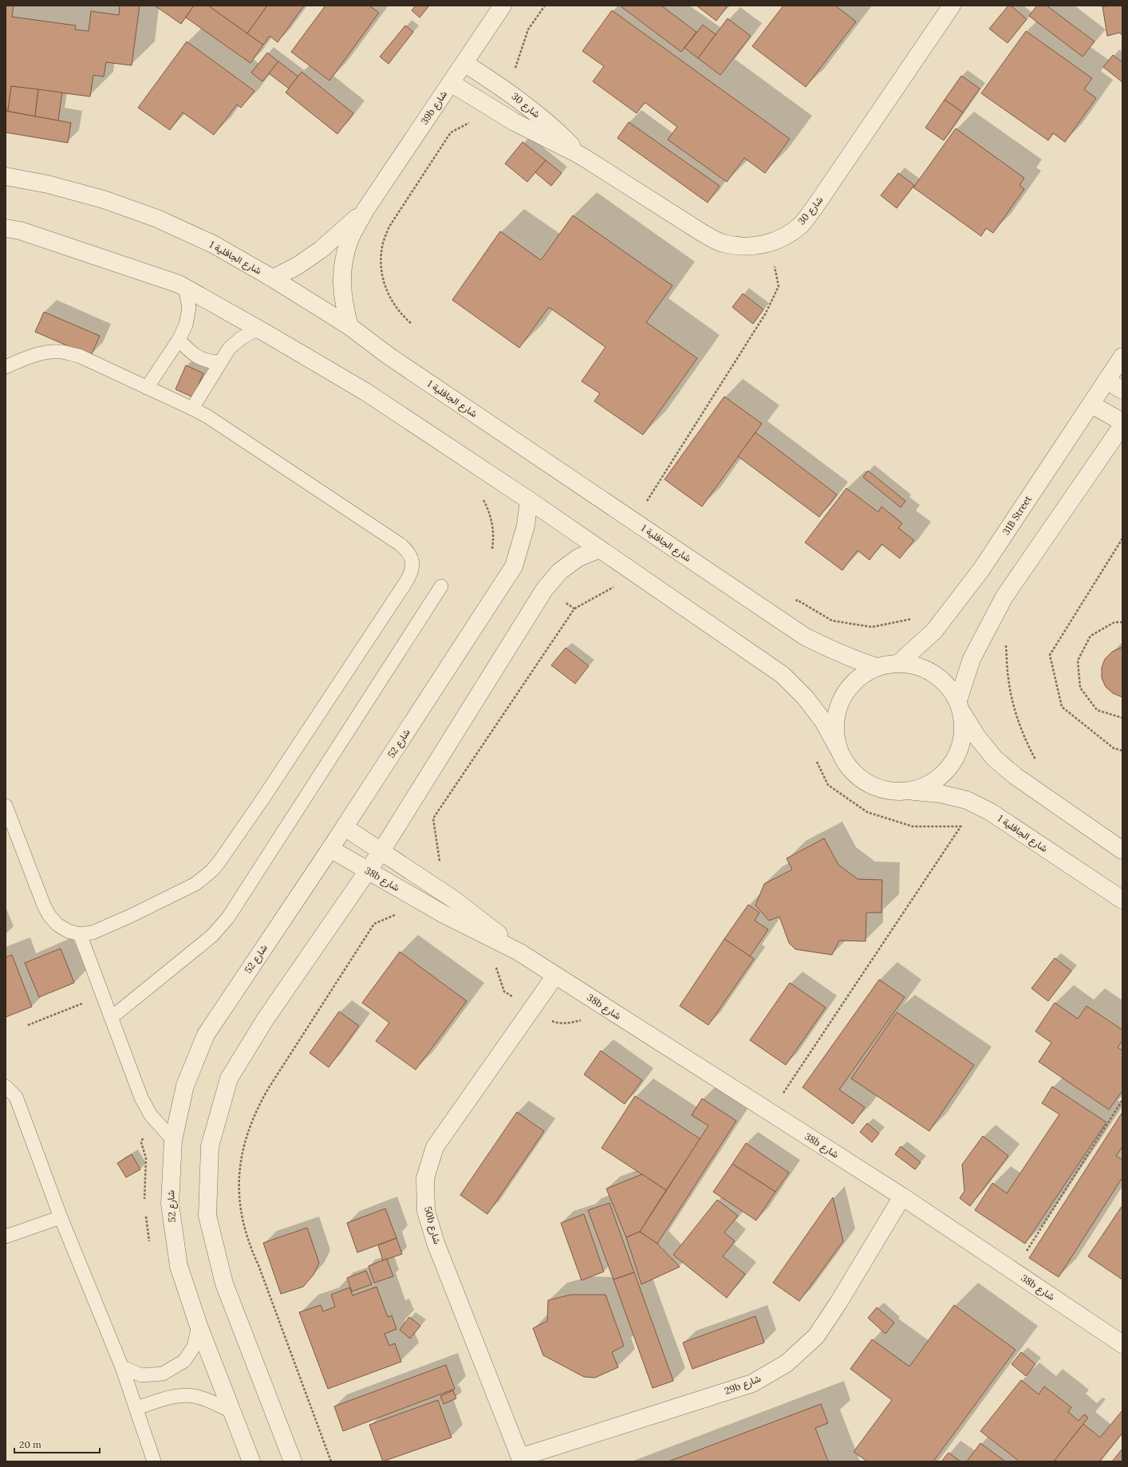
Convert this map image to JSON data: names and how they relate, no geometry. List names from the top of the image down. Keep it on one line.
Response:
{"streets":{"street":["شارع 30","39b شارع","شارع الجافلية 1","31B Street","شارع 52","38b شارع","50b شارع","29b شارع"]},"crossings":[["شارع 30","39b شارع"],["39b شارع","شارع الجافلية 1"],["شارع 52","38b شارع"],["38b شارع","50b شارع"],["38b شارع","29b شارع"],["50b شارع","29b شارع"]],"scale_bar":"20 m"}
